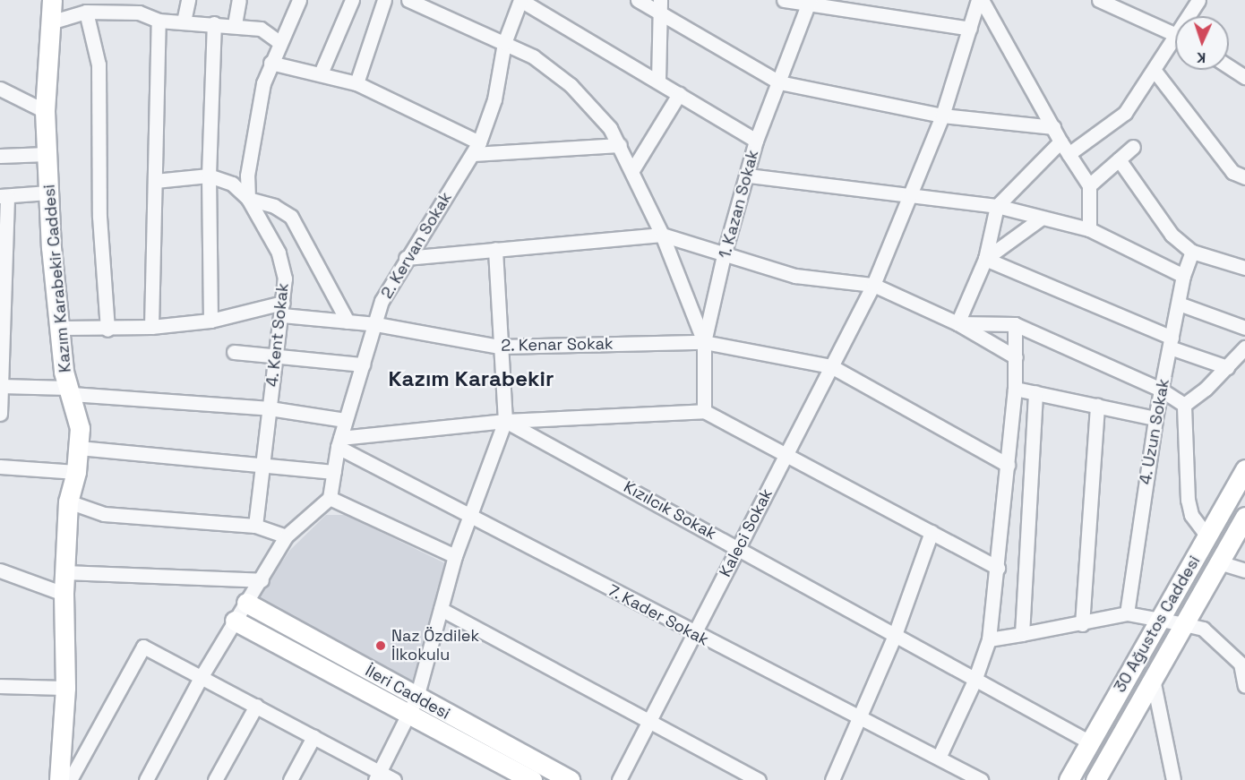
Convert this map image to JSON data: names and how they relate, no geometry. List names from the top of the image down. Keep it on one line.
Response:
{"streets":{"main road":["Kazım Karabekir Caddesi","30 Ağustos Caddesi","İleri Caddesi"],"street":["1. Kazan Sokak","2. Kervan Sokak","4. Kent Sokak","2. Kenar Sokak","4. Uzun Sokak","Kızılcık Sokak","Kaleci Sokak","7. Kader Sokak"]},"crossings":[["1. Kazan Sokak","2. Kenar Sokak"],["2. Kervan Sokak","2. Kenar Sokak"],["2. Kervan Sokak","7. Kader Sokak"],["Kazım Karabekir Caddesi","2. Kenar Sokak"],["4. Kent Sokak","2. Kenar Sokak"],["2. Kenar Sokak","Kaleci Sokak"],["Kızılcık Sokak","Kaleci Sokak"],["Kızılcık Sokak","30 Ağustos Caddesi"],["Kaleci Sokak","7. Kader Sokak"]],"districts":["Kazım Karabekir"],"places":["Naz Özdilek İlkokulu"],"north":"bottom"}
